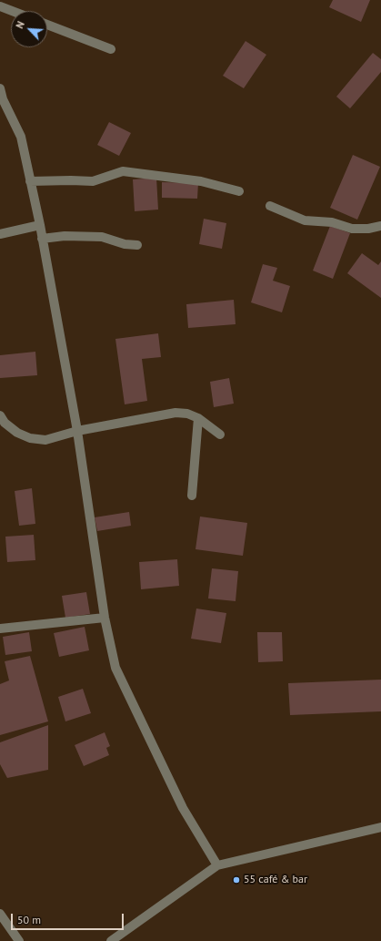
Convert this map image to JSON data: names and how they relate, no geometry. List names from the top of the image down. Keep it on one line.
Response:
{"places":["55 café & bar"],"scale_bar":"50 m","north":"top left"}
